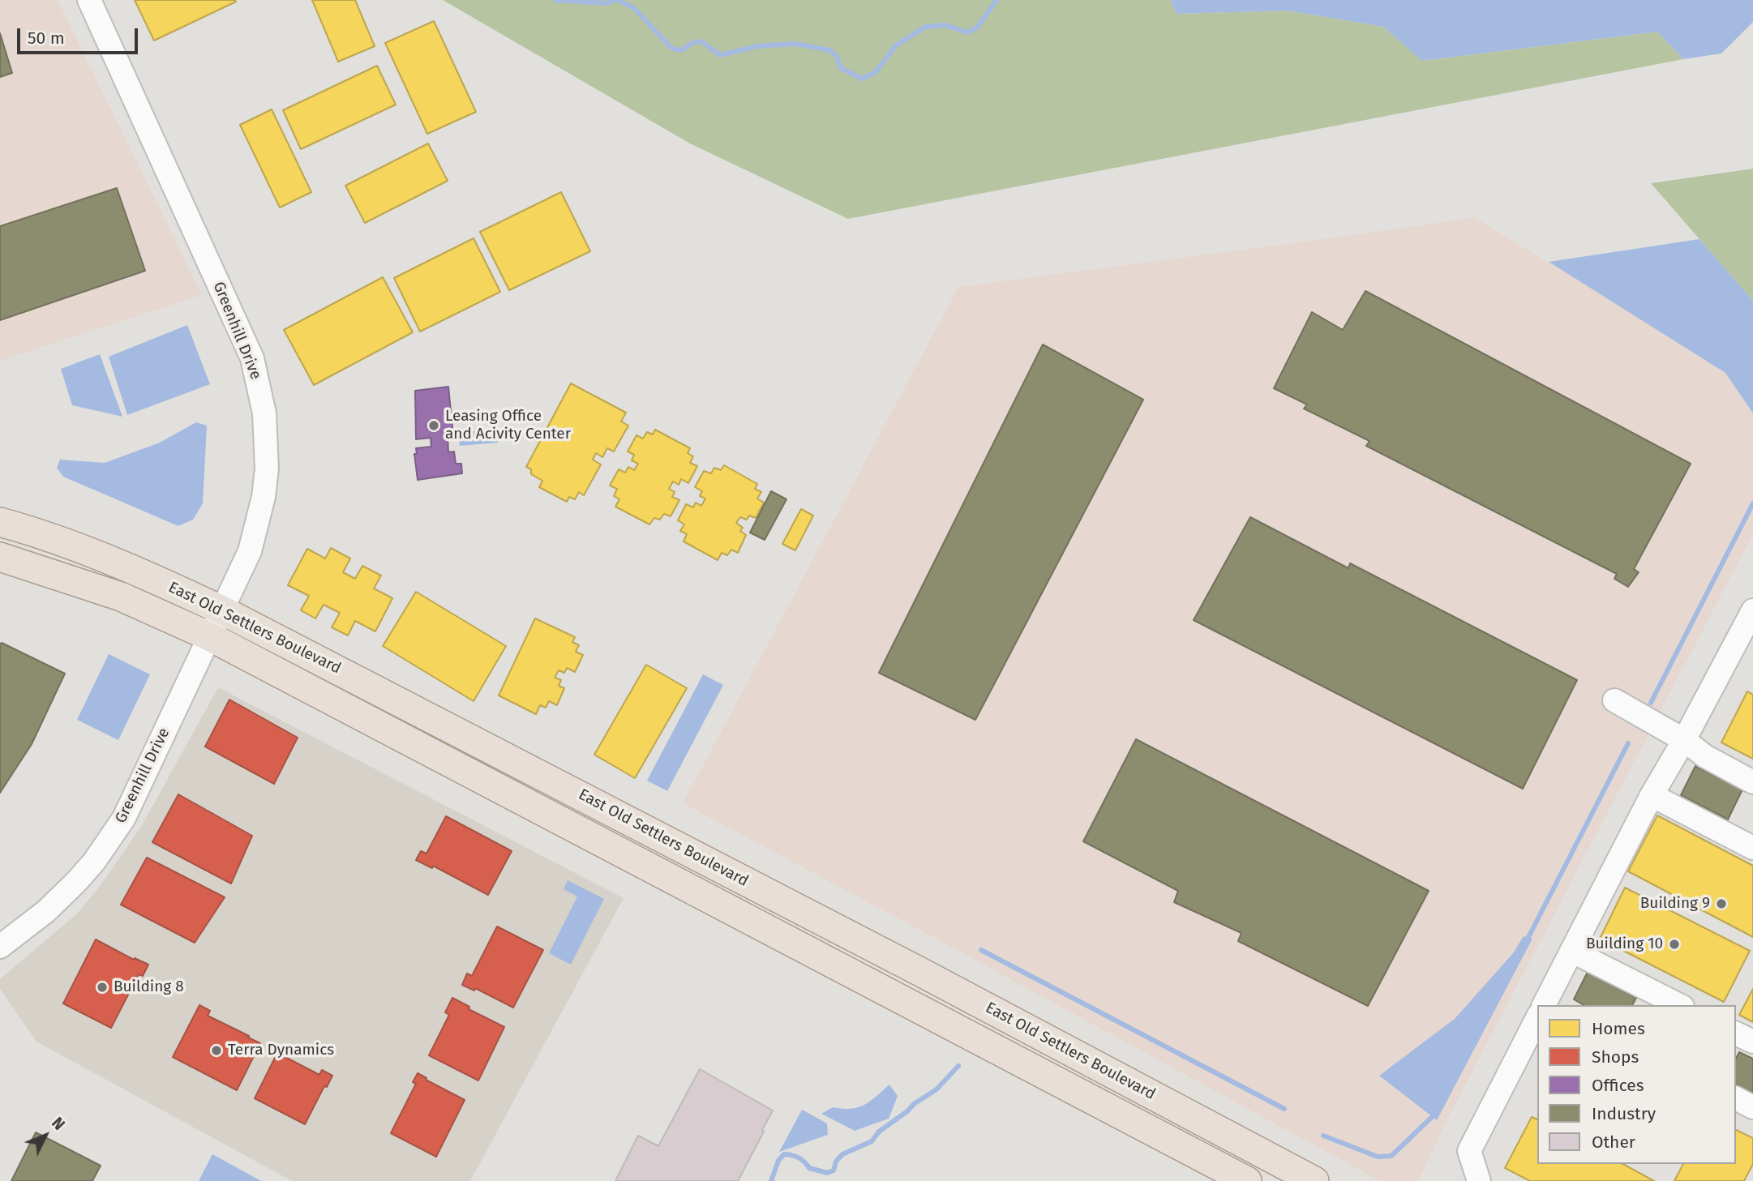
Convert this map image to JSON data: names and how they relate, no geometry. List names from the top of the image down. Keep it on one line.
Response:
{"streets":{"main road":["East Old Settlers Boulevard"],"street":["Greenhill Drive"]},"crossings":[["Greenhill Drive","East Old Settlers Boulevard"]],"places":["Leasing Office and Acivity Center","Building 9","Building 10","Building 8","Terra Dynamics"],"legend":["Homes","Shops","Offices","Industry","Other"],"scale_bar":"50 m","north":"top right"}
